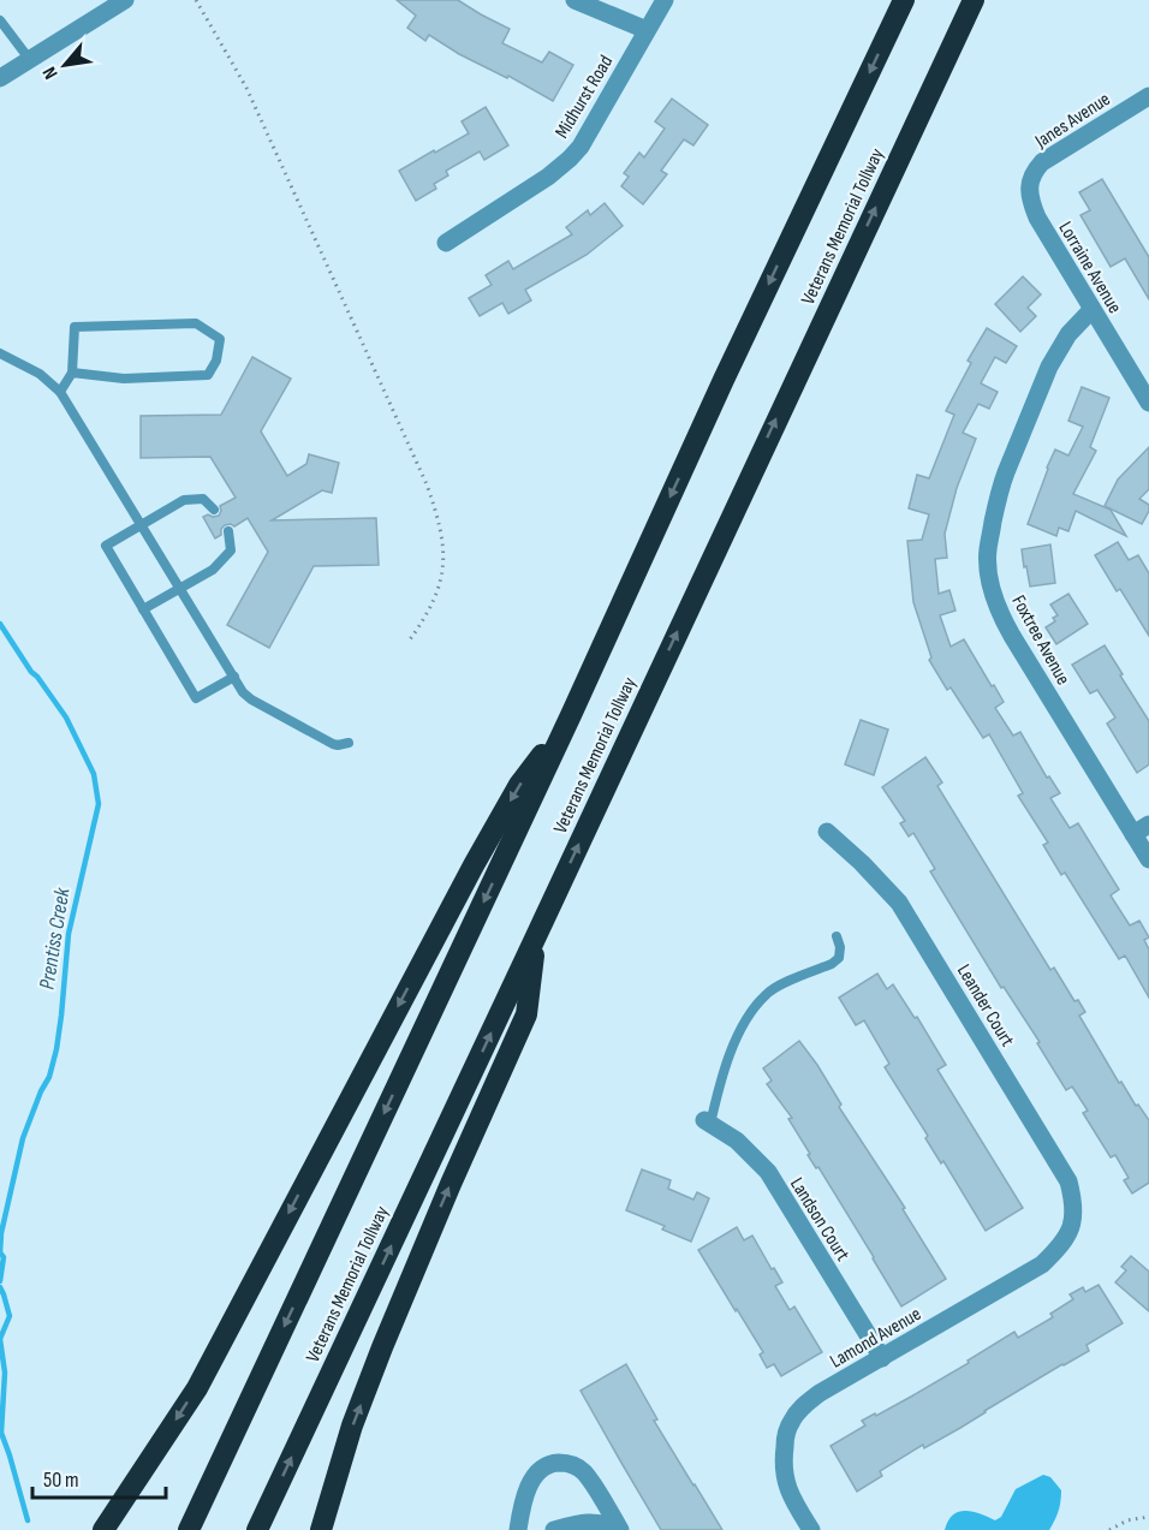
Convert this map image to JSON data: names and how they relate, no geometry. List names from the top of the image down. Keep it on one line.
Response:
{"streets":{"highway":["Veterans Memorial Tollway"],"street":["Midhurst Road","Janes Avenue","Lorraine Avenue","Foxtree Avenue","Leander Court","Landson Court","Lamond Avenue"]},"crossings":[["Janes Avenue","Lorraine Avenue"],["Lorraine Avenue","Foxtree Avenue"],["Leander Court","Lamond Avenue"],["Landson Court","Lamond Avenue"]],"water":["Prentiss Creek"],"scale_bar":"50 m","north":"bottom left"}
